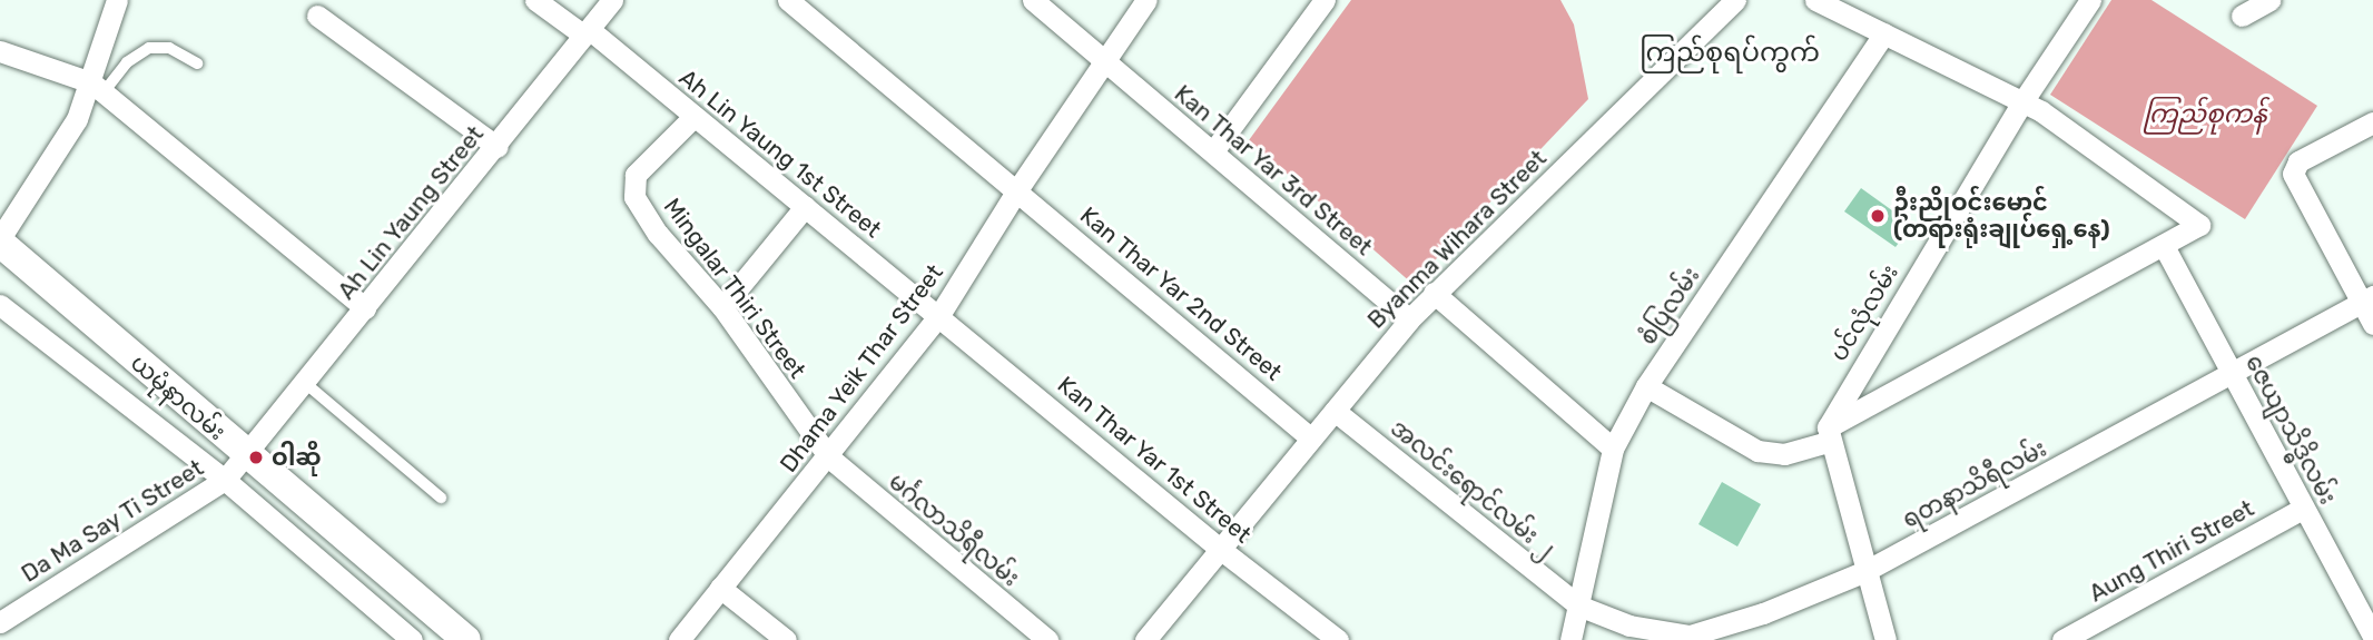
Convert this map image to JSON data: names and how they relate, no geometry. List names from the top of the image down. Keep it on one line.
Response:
{"streets":{"main road":["ယမုံနာလမ်း"],"street":["Ah Lin Yaung 1st Street","Kan Thar Yar 3rd Street","Ah Lin Yaung Street","Byanma Wihara Street","Mingalar Thiri Street","Kan Thar Yar 2nd Street","စံပြလမ်း","ပင်လုံလမ်း","Dhama Yeik Thar Street","ဇေယျာသိဒ္ဓိလမ်း","Kan Thar Yar 1st Street","ရတနာသိရီလမ်း","အလင်းရောင်လမ်း ၂","Da Ma Say Ti Street","မင်္ဂလာသိရီလမ်း","Aung Thiri Street"]},"crossings":[["Ah Lin Yaung 1st Street","Ah Lin Yaung Street"],["Ah Lin Yaung 1st Street","Mingalar Thiri Street"],["Ah Lin Yaung 1st Street","Dhama Yeik Thar Street"],["Ah Lin Yaung 1st Street","Kan Thar Yar 1st Street"],["Kan Thar Yar 3rd Street","Byanma Wihara Street"],["Kan Thar Yar 3rd Street","Dhama Yeik Thar Street"],["Ah Lin Yaung Street","ယမုံနာလမ်း"],["Ah Lin Yaung Street","Da Ma Say Ti Street"],["Byanma Wihara Street","Kan Thar Yar 2nd Street"],["Byanma Wihara Street","Kan Thar Yar 1st Street"],["Byanma Wihara Street","အလင်းရောင်လမ်း ၂"],["Mingalar Thiri Street","Dhama Yeik Thar Street"],["Mingalar Thiri Street","မင်္ဂလာသိရီလမ်း"],["Kan Thar Yar 2nd Street","Dhama Yeik Thar Street"],["စံပြလမ်း","ရတနာသိရီလမ်း"],["စံပြလမ်း","အလင်းရောင်လမ်း ၂"],["Dhama Yeik Thar Street","Kan Thar Yar 1st Street"],["Dhama Yeik Thar Street","မင်္ဂလာသိရီလမ်း"],["ယမုံနာလမ်း","Da Ma Say Ti Street"],["ဇေယျာသိဒ္ဓိလမ်း","ရတနာသိရီလမ်း"],["ဇေယျာသိဒ္ဓိလမ်း","Aung Thiri Street"],["ရတနာသိရီလမ်း","အလင်းရောင်လမ်း ၂"]],"districts":["ကြည်စုရပ်ကွက်"],"water":["ကြည်စုကန်"],"places":["ဦးညိုဝင်းမောင် (တရားရုံးချုပ်ရှေ့နေ)","ဝါဆို"]}
